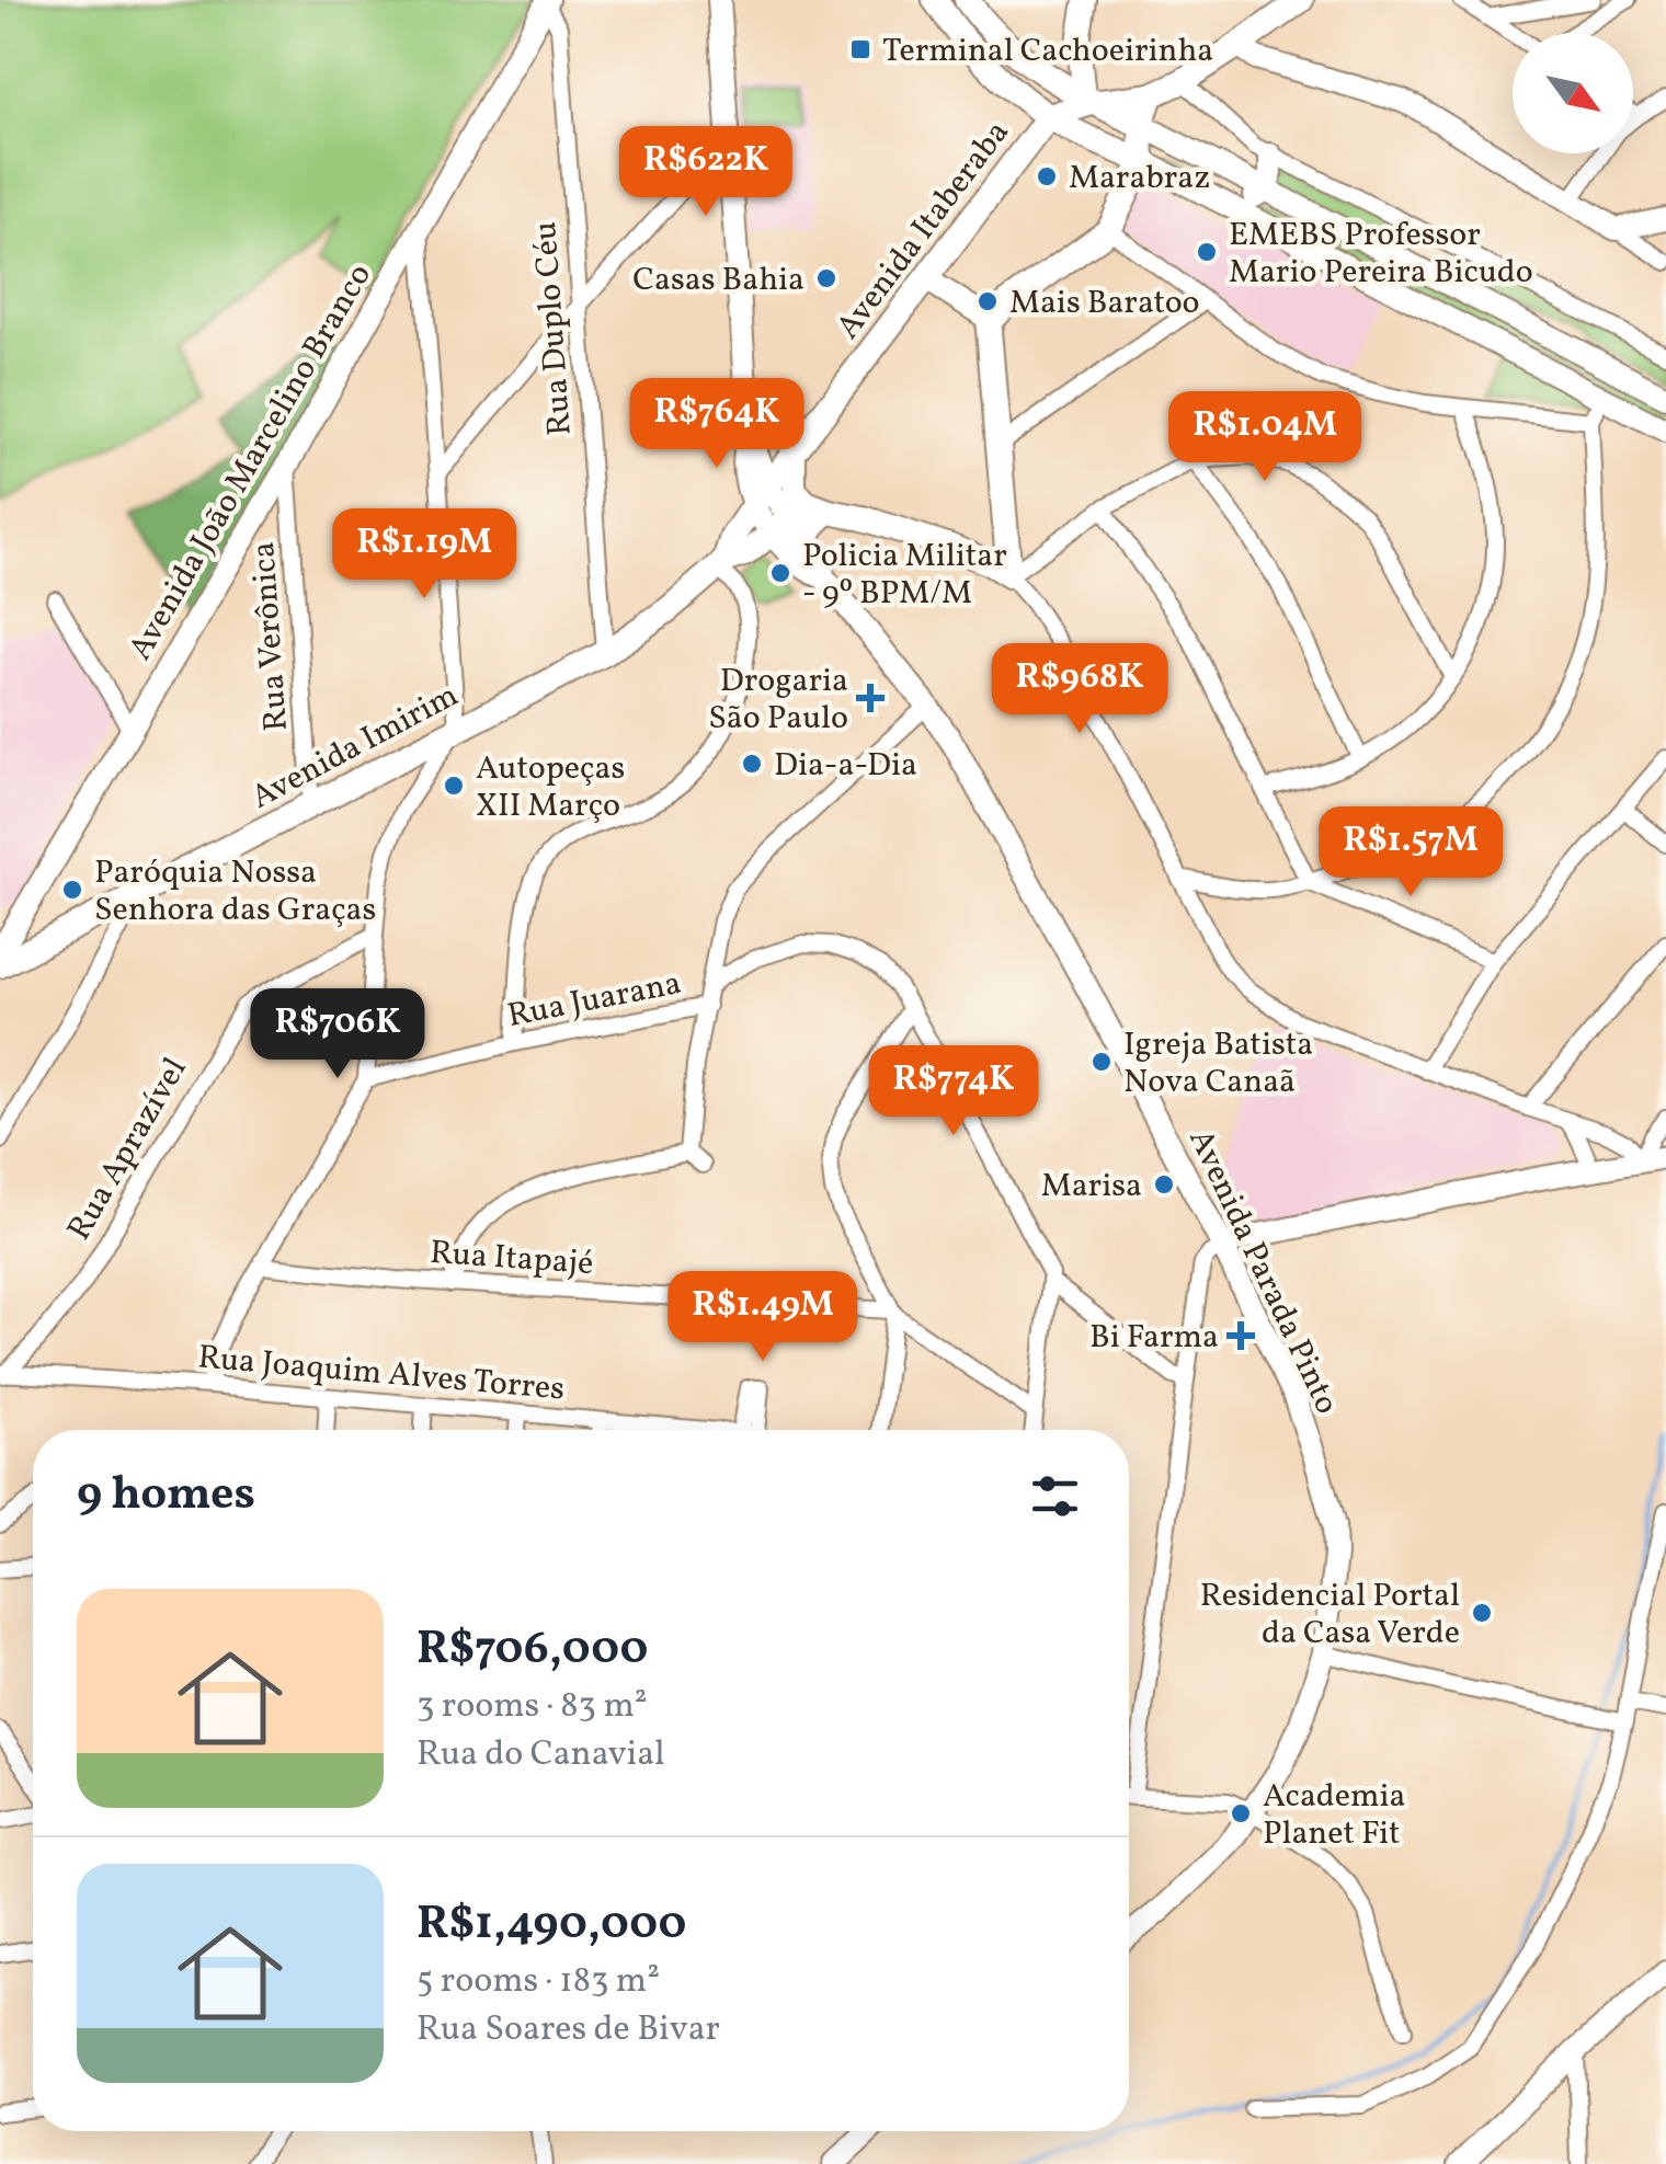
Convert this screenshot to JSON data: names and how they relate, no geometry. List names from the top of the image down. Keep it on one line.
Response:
{"streets":{"main road":["Avenida Itaberaba","Avenida João Marcelino Branco","Avenida Imirim","Avenida Parada Pinto"],"street":["Rua Duplo Céu","Rua Verônica","Rua Juarana","Rua Aprazível","Rua Itapajé","Rua Joaquim Alves Torres"]},"crossings":[["Avenida Itaberaba","Avenida Imirim"],["Avenida Itaberaba","Avenida Parada Pinto"],["Rua Duplo Céu","Avenida João Marcelino Branco"],["Rua Duplo Céu","Avenida Imirim"],["Avenida João Marcelino Branco","Rua Verônica"],["Rua Verônica","Avenida Imirim"],["Avenida Imirim","Avenida Parada Pinto"],["Rua Aprazível","Rua Joaquim Alves Torres"]],"places":{"transit":["Terminal Cachoeirinha"],"other":["Marabraz","EMEBS Professor Mario Pereira Bicudo","Casas Bahia","Mais Baratoo","Policia Militar - 9º BPM/M","Dia-a-Dia","Autopeças XII Março","Paróquia Nossa Senhora das Graças","Igreja Batista Nova Canaã","Marisa","Residencial Portal da Casa Verde","Academia Planet Fit"],"health":["Drogaria São Paulo","Bi Farma"]},"north":"bottom right","page":{"price":["R$622K","R$764K","R$1.04M","R$1.19M","R$968K","R$1.57M","R$706K","R$774K","R$1.49M"],"heading":"9 homes","list":[{"name":"R$706,000","note":"3 rooms · 83 m² · Rua do Canavial"},{"name":"R$1,490,000","note":"5 rooms · 183 m² · Rua Soares de Bivar"}]}}
